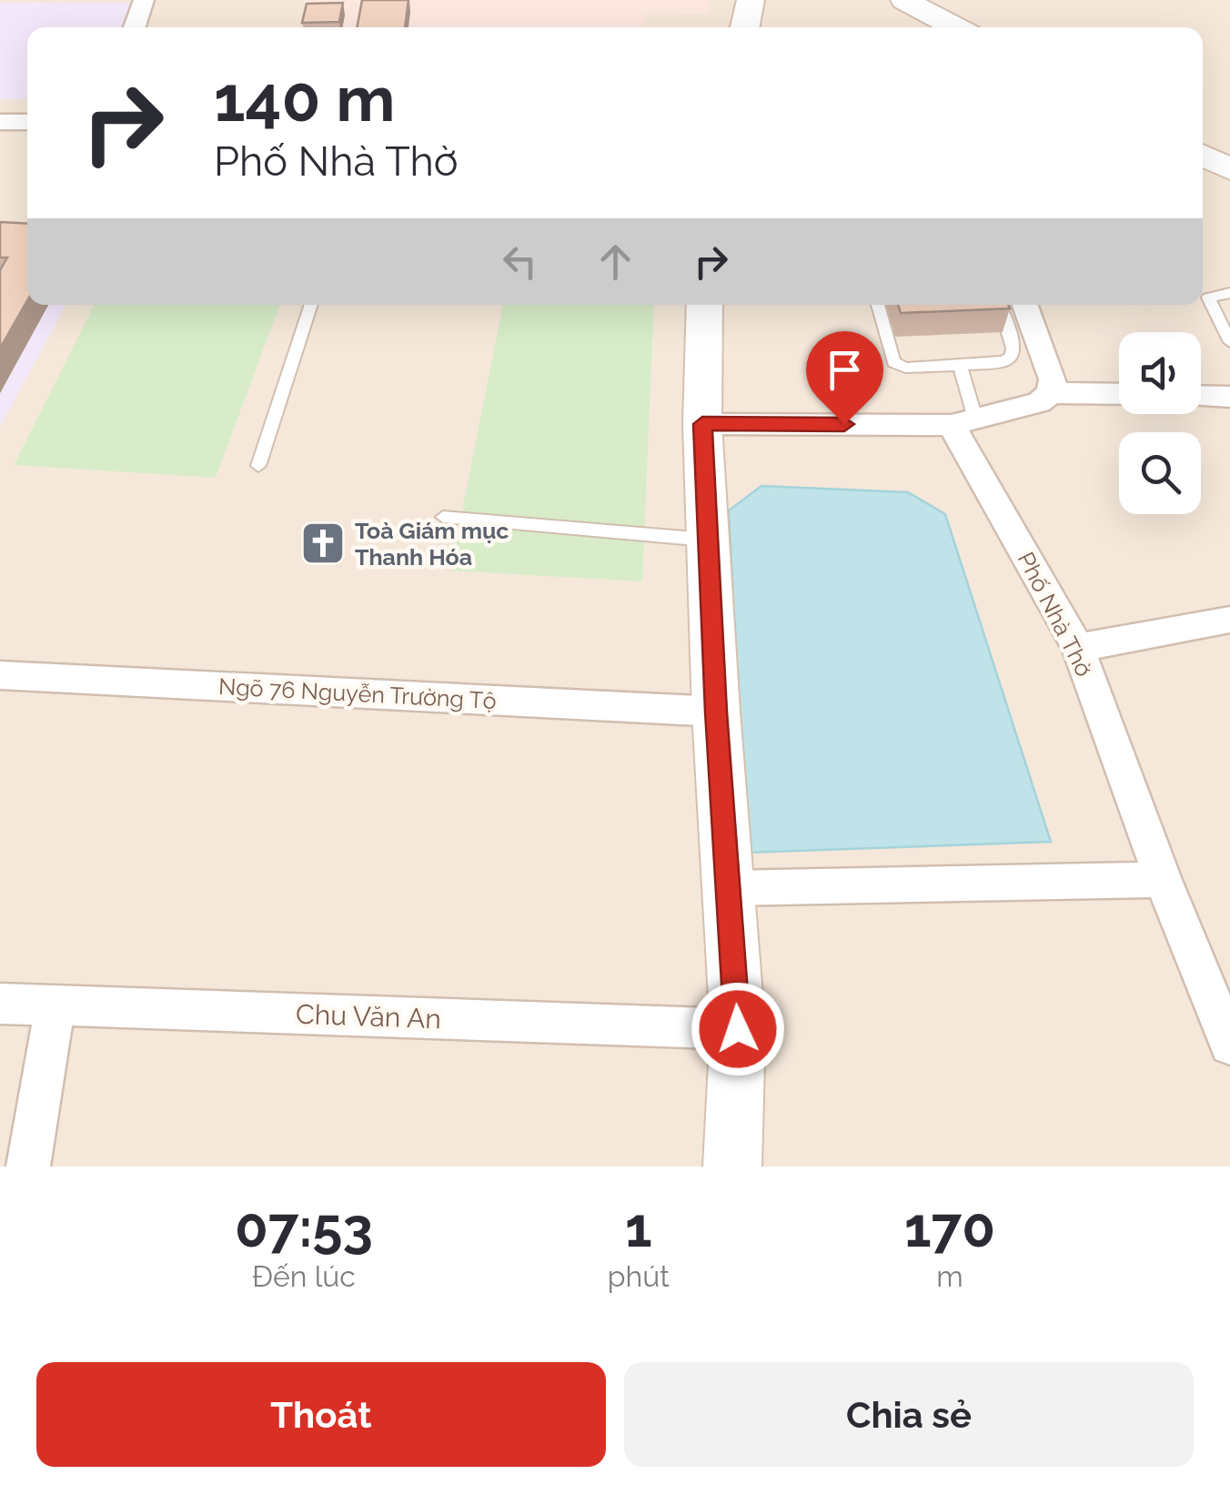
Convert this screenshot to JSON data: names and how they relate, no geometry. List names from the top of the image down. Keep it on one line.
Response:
{"streets":{"street":["Phố Nhà Thờ","Ngõ 76 Nguyễn Trường Tộ","Chu Văn An"]},"places":{"church":["Toà Giám mục Thanh Hóa"]},"page":{"turn":["140 m","Phố Nhà Thờ"],"eta":["07:53","Đến lúc","1","phút","170","m"],"buttons":["Thoát","Chia sẻ"]}}
